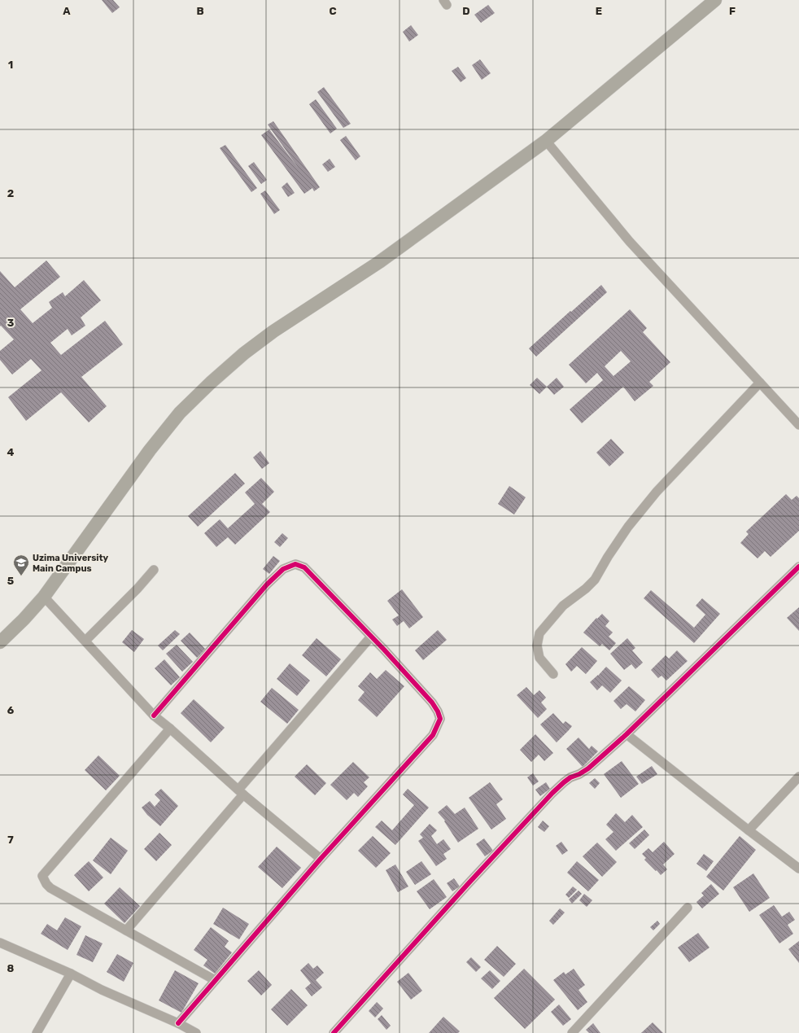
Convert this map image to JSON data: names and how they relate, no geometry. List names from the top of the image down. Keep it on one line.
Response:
{"places":{"school or university":["Uzima University Main Campus"]},"grid":{"columns":["A","B","C","D","E","F"],"rows":["1","2","3","4","5","6","7","8"]}}
